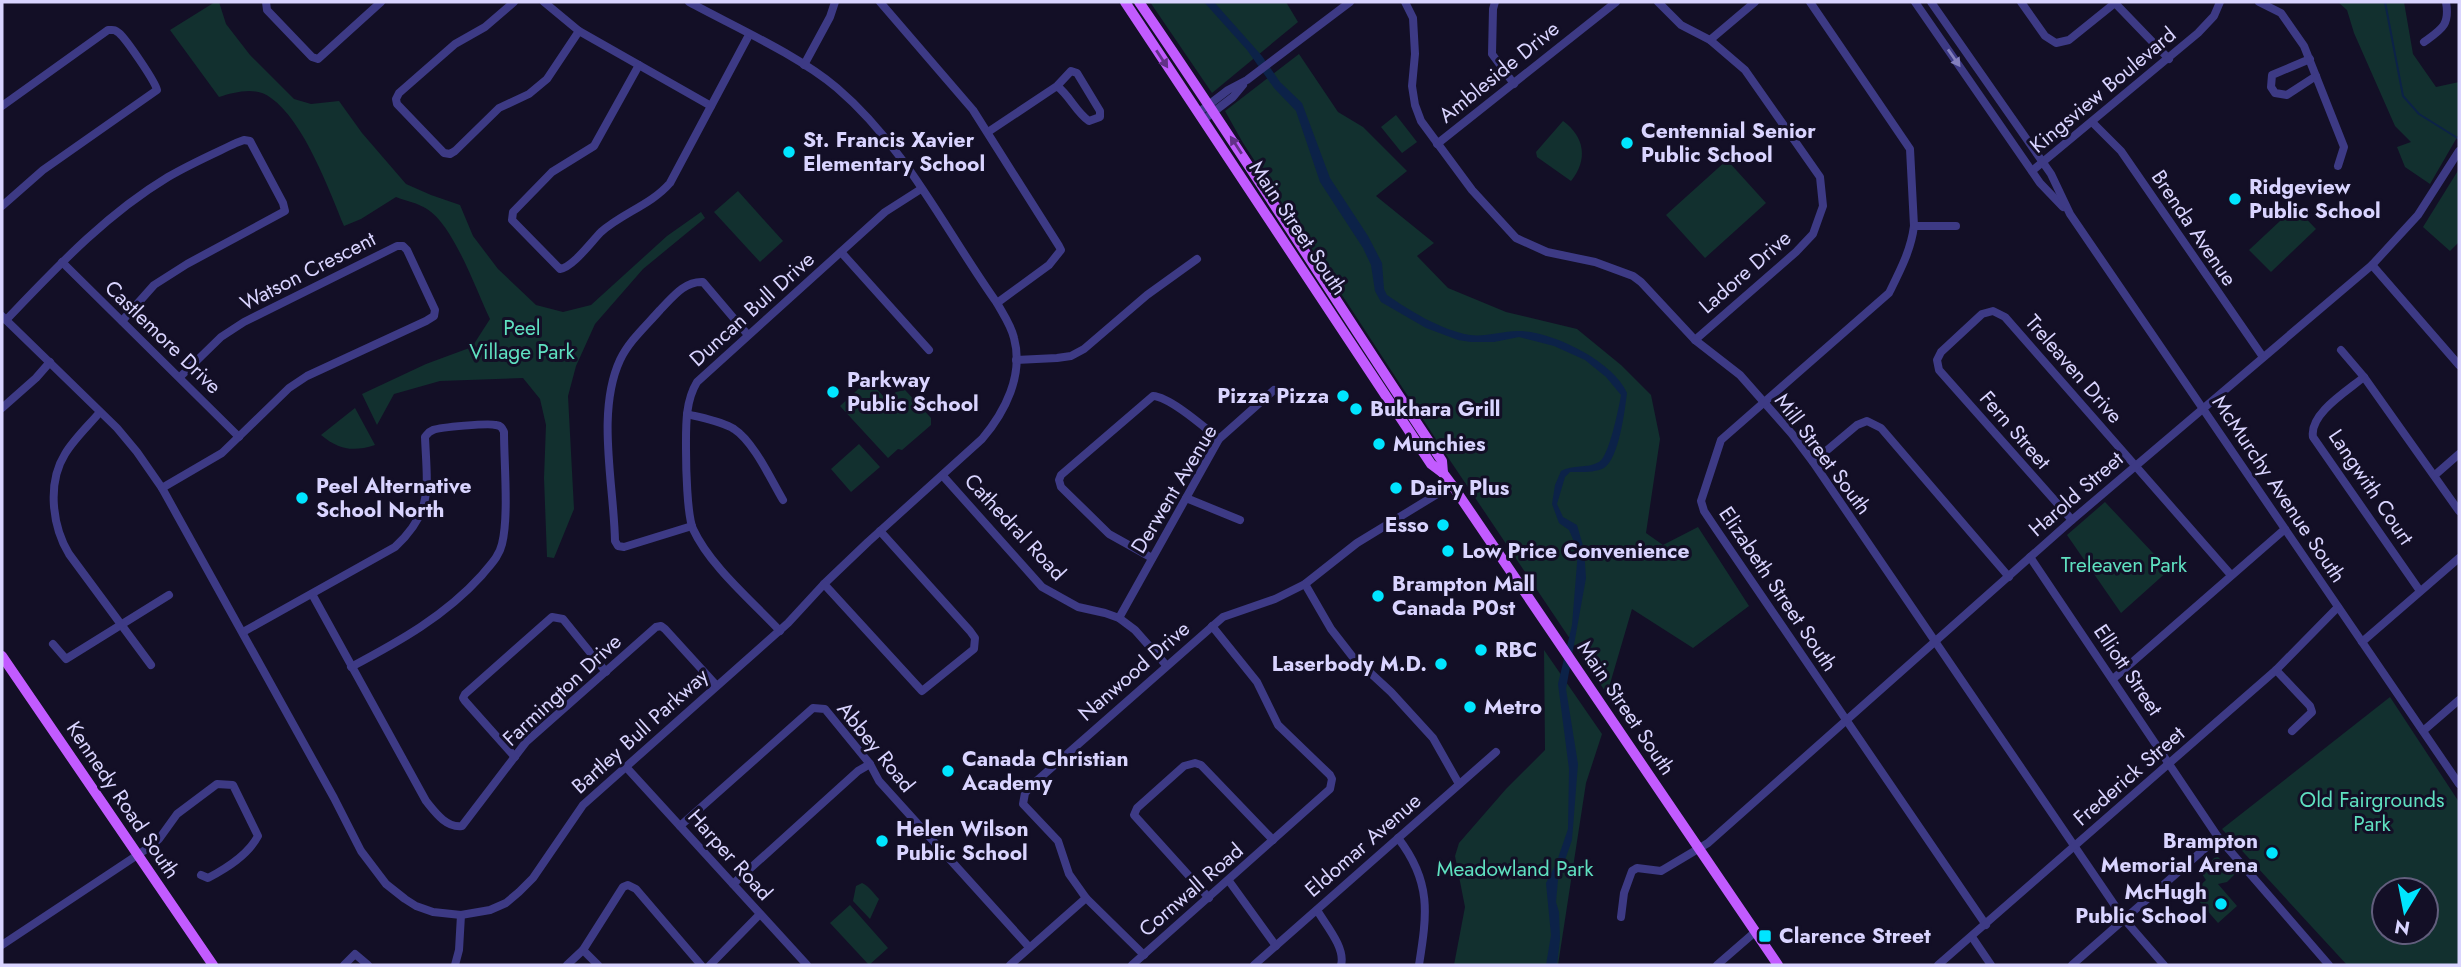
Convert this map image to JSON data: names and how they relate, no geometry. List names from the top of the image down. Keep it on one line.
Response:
{"streets":{"main road":["Main Street South","Kennedy Road South"],"street":["Ambleside Drive","Kingsview Boulevard","Brenda Avenue","Watson Crescent","Ladore Drive","Duncan Bull Drive","Castlemore Drive","Treleaven Drive","Fern Street","Mill Street South","Langwith Court","Derwent Avenue","McMurchy Avenue South","Harold Street","Cathedral Road","Elizabeth Street South","Elliott Street","Nanwood Drive","Farmington Drive","Bartley Bull Parkway","Abbey Road","Frederick Street","Eldomar Avenue","Harper Road","Cornwall Road"]},"crossings":[["Ambleside Drive","Mill Street South"],["Kingsview Boulevard","Brenda Avenue"],["Kingsview Boulevard","McMurchy Avenue South"],["Main Street South","Harold Street"],["Main Street South","Nanwood Drive"],["Brenda Avenue","Harold Street"],["Watson Crescent","Castlemore Drive"],["Watson Crescent","Bartley Bull Parkway"],["Ladore Drive","Mill Street South"],["Duncan Bull Drive","Bartley Bull Parkway"],["Treleaven Drive","Fern Street"],["Treleaven Drive","Harold Street"],["Fern Street","Harold Street"],["Mill Street South","Harold Street"],["Mill Street South","Elizabeth Street South"],["Mill Street South","Frederick Street"],["Derwent Avenue","Cathedral Road"],["McMurchy Avenue South","Harold Street"],["McMurchy Avenue South","Frederick Street"],["Harold Street","Elizabeth Street South"],["Harold Street","Elliott Street"],["Cathedral Road","Nanwood Drive"],["Cathedral Road","Bartley Bull Parkway"],["Elizabeth Street South","Frederick Street"],["Elliott Street","Frederick Street"],["Nanwood Drive","Cornwall Road"],["Farmington Drive","Bartley Bull Parkway"],["Bartley Bull Parkway","Harper Road"],["Abbey Road","Harper Road"]],"parks":["Peel Village Park","Treleaven Park","Old Fairgrounds Park","Meadowland Park"],"places":{"other":["Centennial Senior Public School","St. Francis Xavier Elementary School","Ridgeview Public School","Parkway Public School","Pizza Pizza","Bukhara Grill","Munchies","Dairy Plus","Peel Alternative School North","Esso","Low Price Convenience","Brampton Mall Canada P0st","RBC","Laserbody M.D.","Metro","Canada Christian Academy","Helen Wilson Public School","Brampton Memorial Arena","McHugh Public School"],"transit":["Clarence Street"]},"north":"bottom"}
